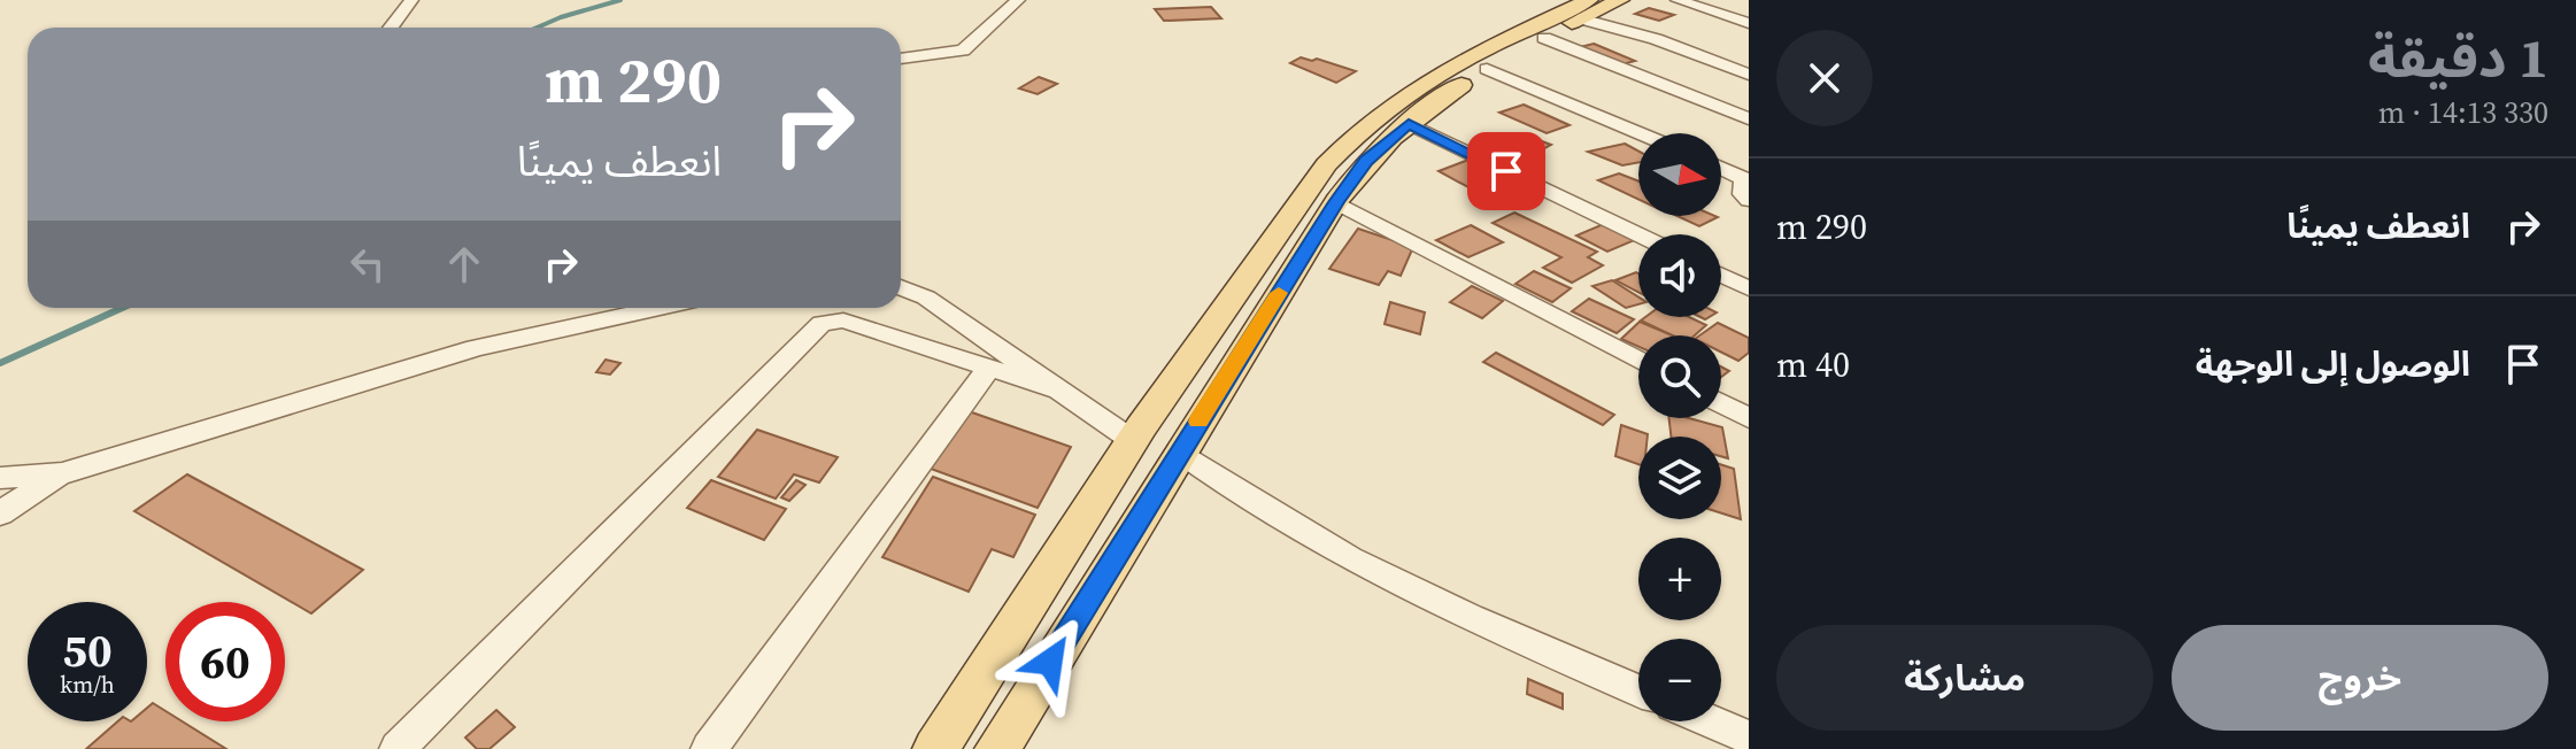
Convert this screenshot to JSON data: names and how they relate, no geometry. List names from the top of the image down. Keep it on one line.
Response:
{"north":"right","page":{"heading":["1 دقيقة","330 m · 14:13"],"turn":["290 m","انعطف يمينًا"],"map_buttons":["+","−"],"list":[{"name":"انعطف يمينًا","value":"290 m"},{"name":"الوصول إلى الوجهة","value":"40 m"}],"speed":"50 km/h","limit":"60","buttons":["خروج","مشاركة"]}}
